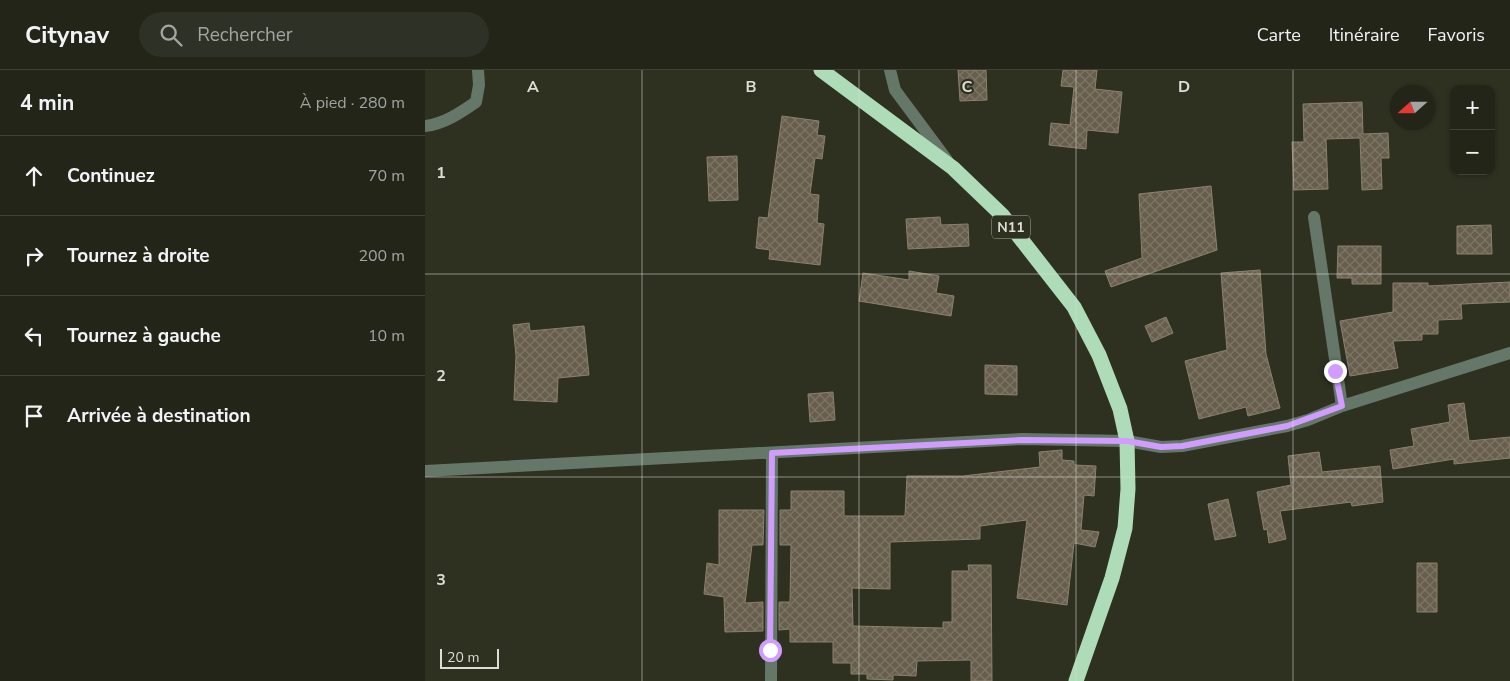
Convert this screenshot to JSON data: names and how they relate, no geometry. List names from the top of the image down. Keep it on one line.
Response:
{"streets":{"highway":["N11"]},"scale_bar":"20 m","north":"left","page":{"header":"Citynav","search":"Rechercher","nav":["Carte","Itinéraire","Favoris"],"heading":["4 min","À pied · 280 m"],"map_buttons":["+","−"],"list":[["Continuez","70 m"],["Tournez à droite","200 m"],["Tournez à gauche","10 m"],"Arrivée à destination"],"scale":"20 m"},"grid":{"columns":["A","B","C","D"],"rows":["1","2","3"]}}
